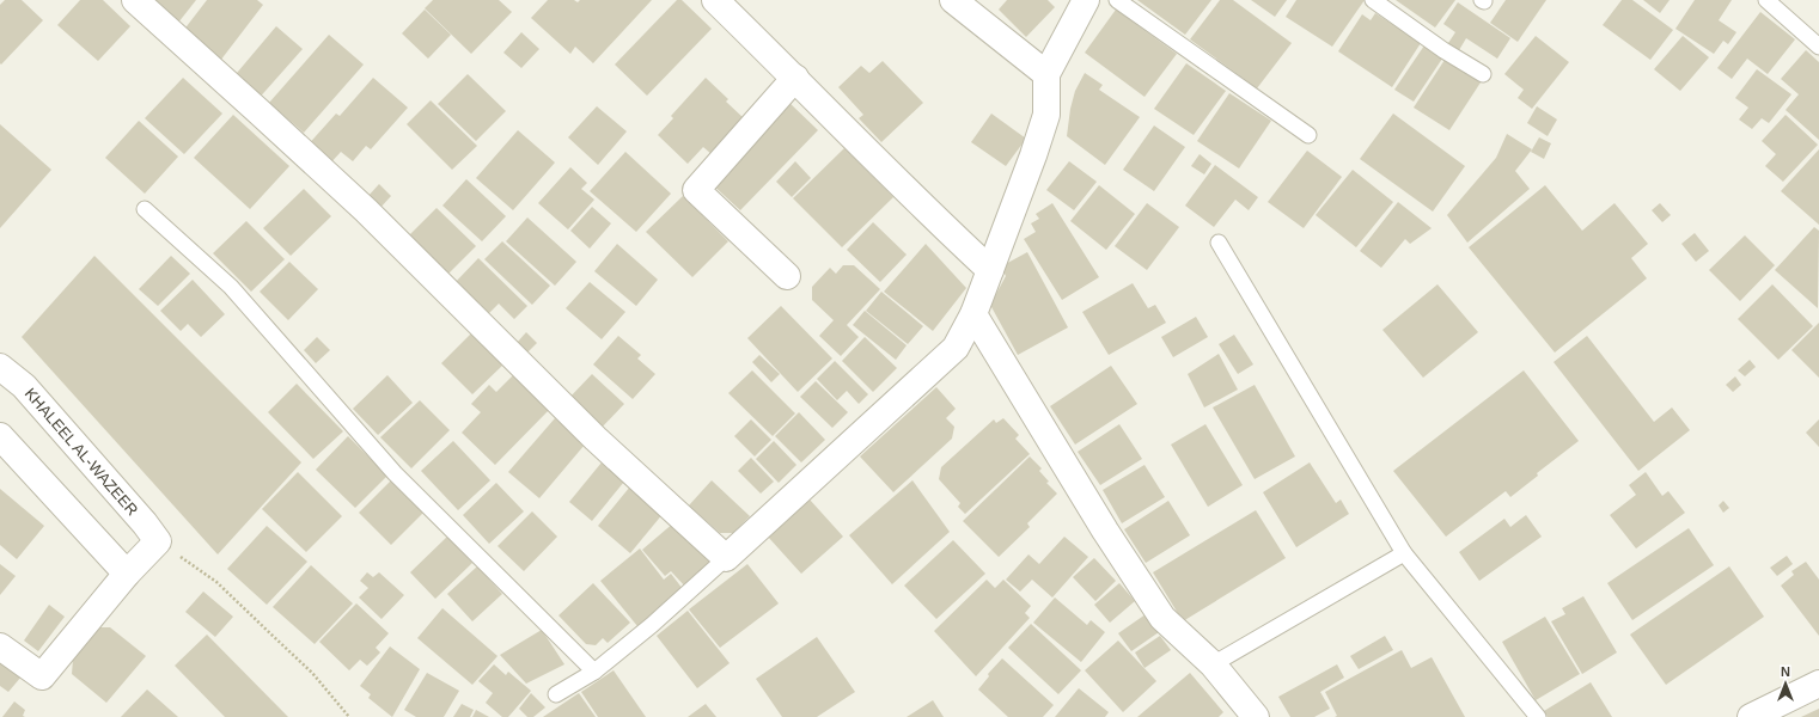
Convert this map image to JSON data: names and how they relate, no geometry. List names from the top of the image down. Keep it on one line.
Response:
{"streets":{"street":["KHALEEL AL-WAZEER"]},"north":"top"}
